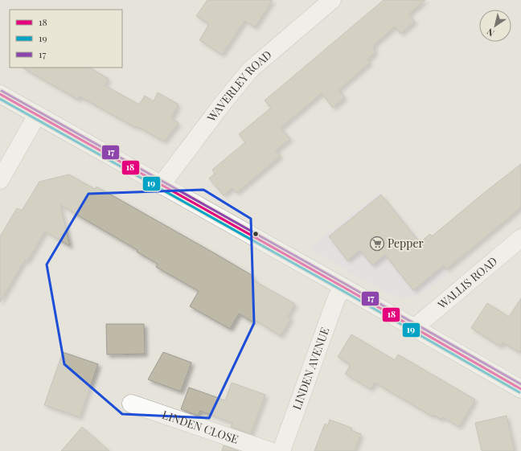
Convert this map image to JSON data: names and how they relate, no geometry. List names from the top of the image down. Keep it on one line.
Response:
{"streets":{"street":["WAVERLEY ROAD","WALLIS ROAD","LINDEN AVENUE","LINDEN CLOSE"]},"places":{"supermarket":["Pepper"]},"lines":["transit line 17","transit line 18","transit line 19"],"legend":["18","19","17"],"north":"bottom left"}
